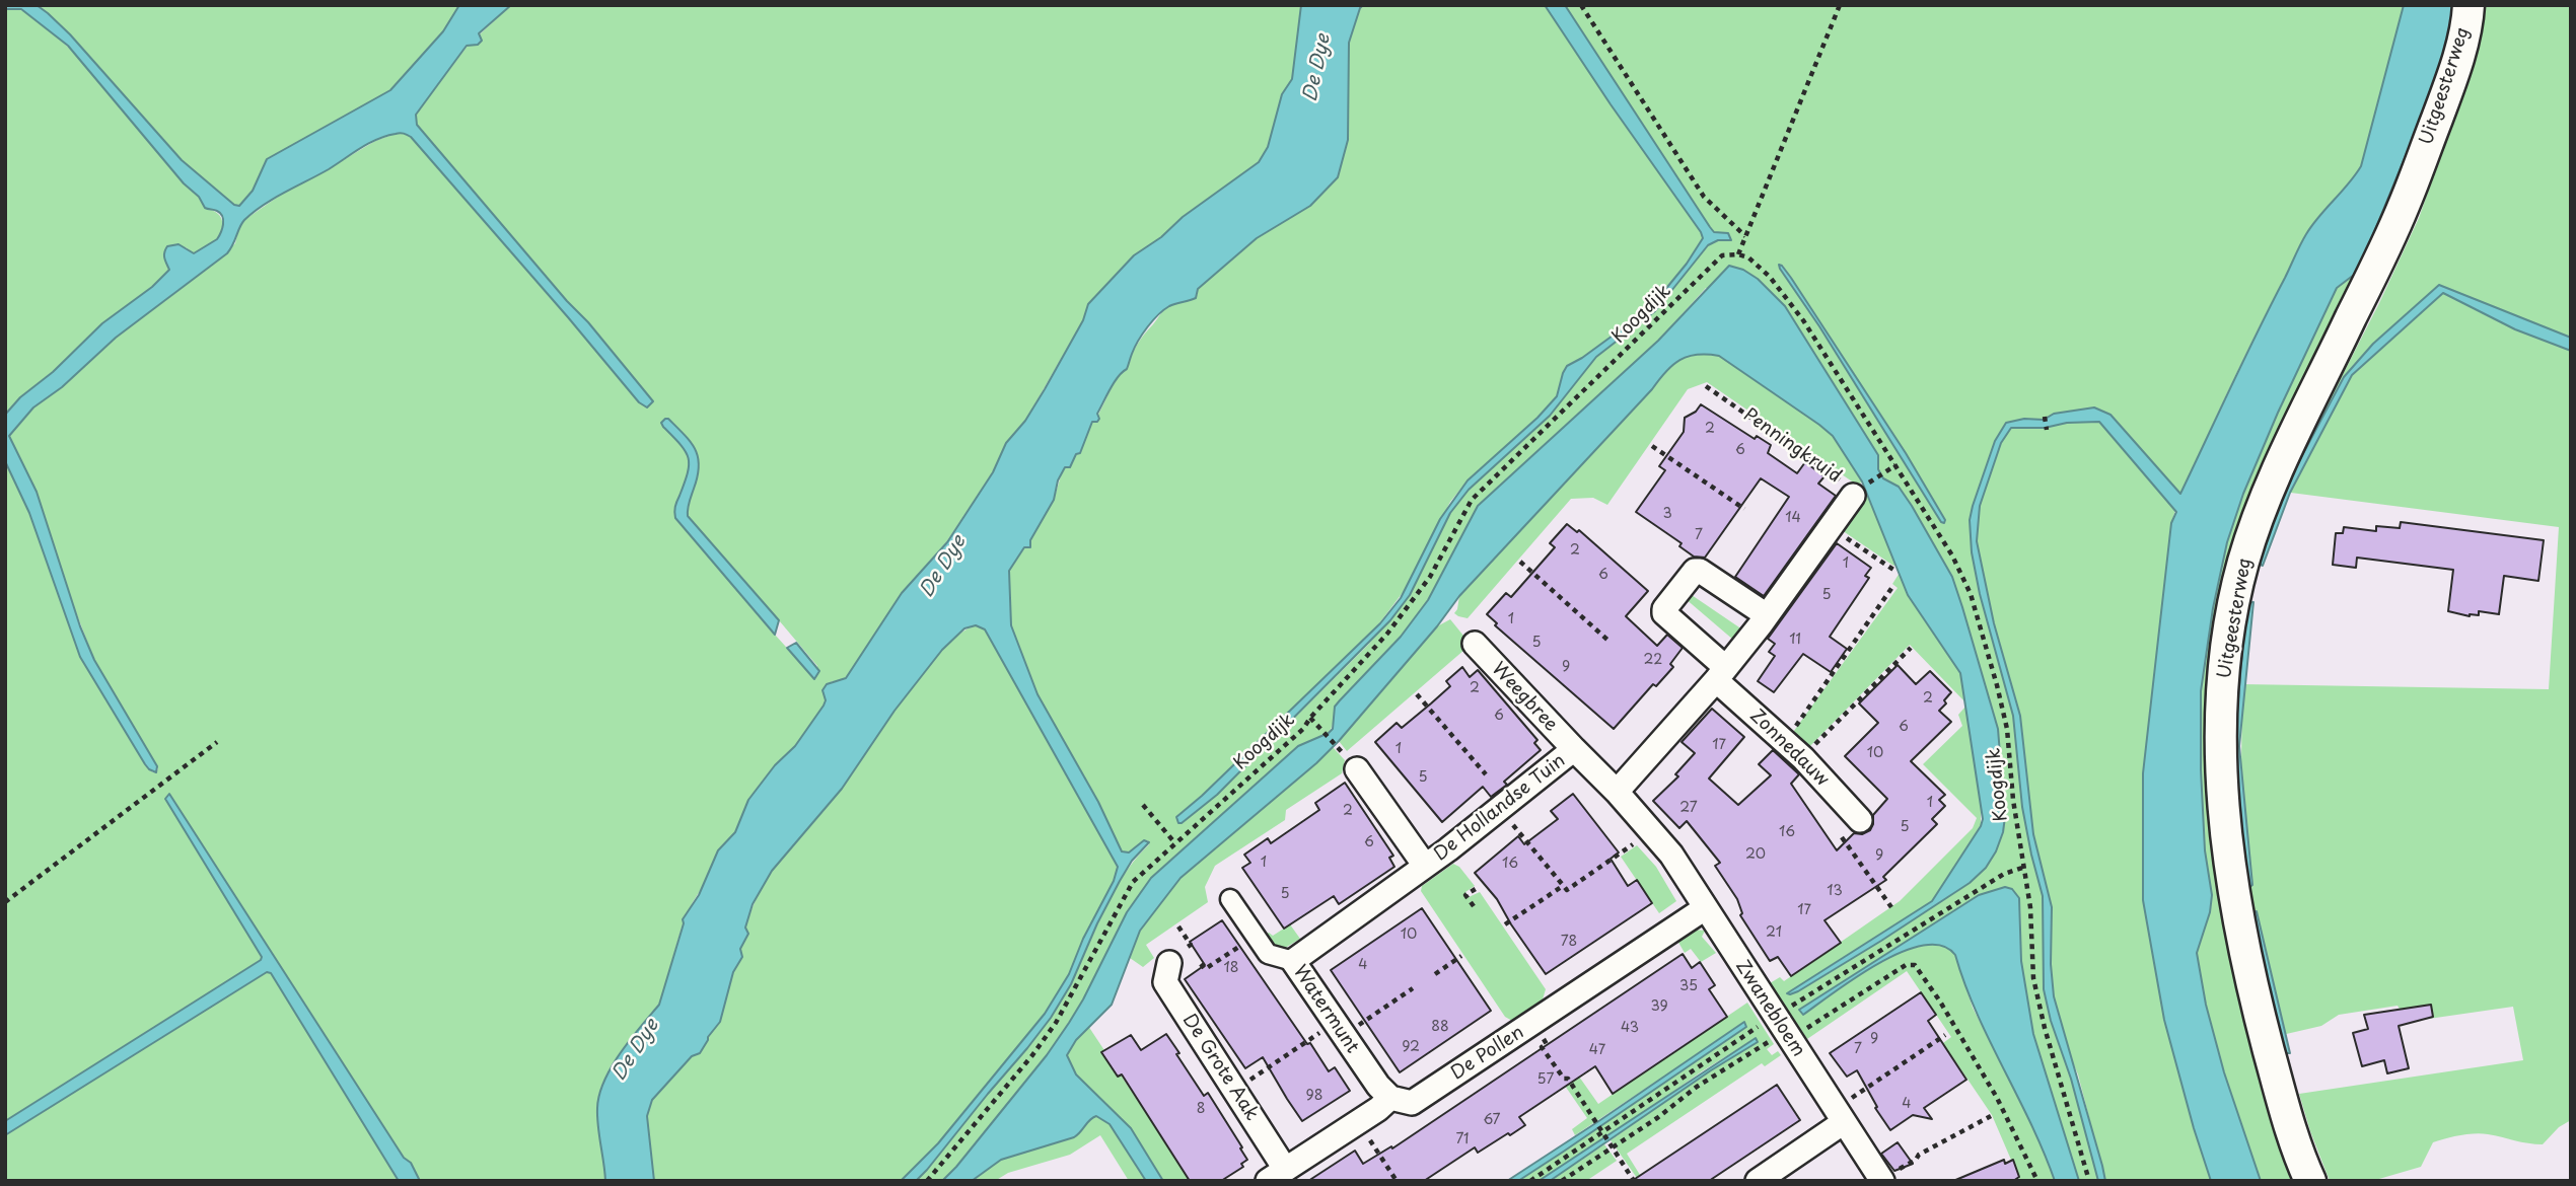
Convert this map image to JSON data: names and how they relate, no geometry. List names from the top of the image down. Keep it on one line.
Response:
{"streets":{"street":["Uitgeesterweg","Penningkruid","Weegbree","Zonnedauw","De Hollandse Tuin","Zwanebloem","Watermunt","De Pollen","De Grote Aak"],"path":["Koogdijk"]},"crossings":[["Penningkruid","Zonnedauw"],["Penningkruid","De Hollandse Tuin"],["Weegbree","De Hollandse Tuin"],["De Hollandse Tuin","Zwanebloem"],["De Hollandse Tuin","Watermunt"],["De Hollandse Tuin","De Pollen"],["Zwanebloem","De Pollen"],["Watermunt","De Pollen"]],"water":["De Dye"],"house_numbers":["2","6","3","14","7","2","1","6","5","1","11","5","22","9","2","2","6","6","17","1","10","5","1","27","2","5","16","6","20","9","1","16","13","5","17","21","10","78","4","18","35","39","88","43","9","92","7","47","57","98","4","8","67","71"]}
